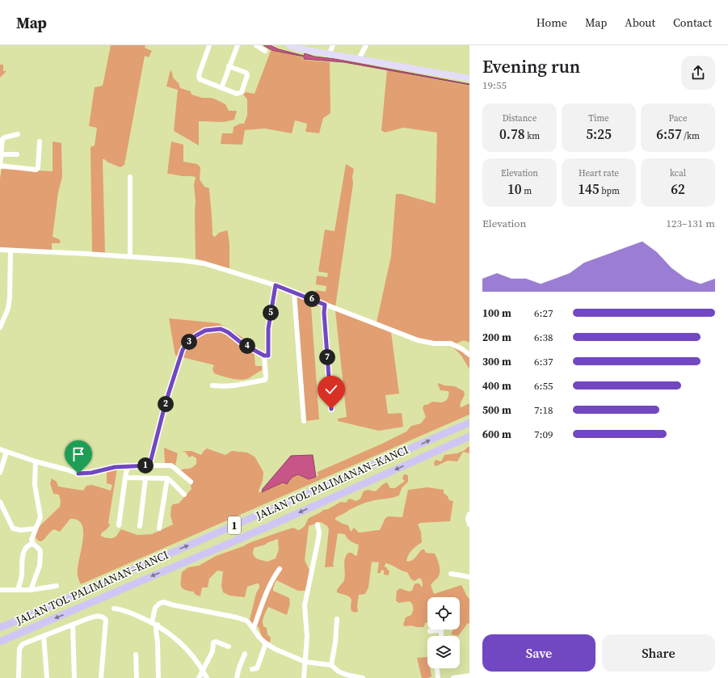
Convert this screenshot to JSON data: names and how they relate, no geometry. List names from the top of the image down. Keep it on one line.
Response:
{"streets":{"highway":["JALAN TOL PALIMANAN–KANCI","1"]},"page":{"header":"Map","nav":["Home","Map","About","Contact"],"heading":["Evening run","19:55"],"stats":[["Distance","0.78 km"],["Time","5:25"],["Pace","6:57 /km"],["Elevation","10 m"],["Heart rate","145 bpm"],["kcal","62"]],"chart":["Elevation","123–131 m"],"pins":["6","5","3","4","7","2","1"],"list":[{"name":"100 m","note":"6:27"},{"name":"200 m","note":"6:38"},{"name":"300 m","note":"6:37"},{"name":"400 m","note":"6:55"},{"name":"500 m","note":"7:18"},{"name":"600 m","note":"7:09"}],"buttons":["Save","Share"]}}
